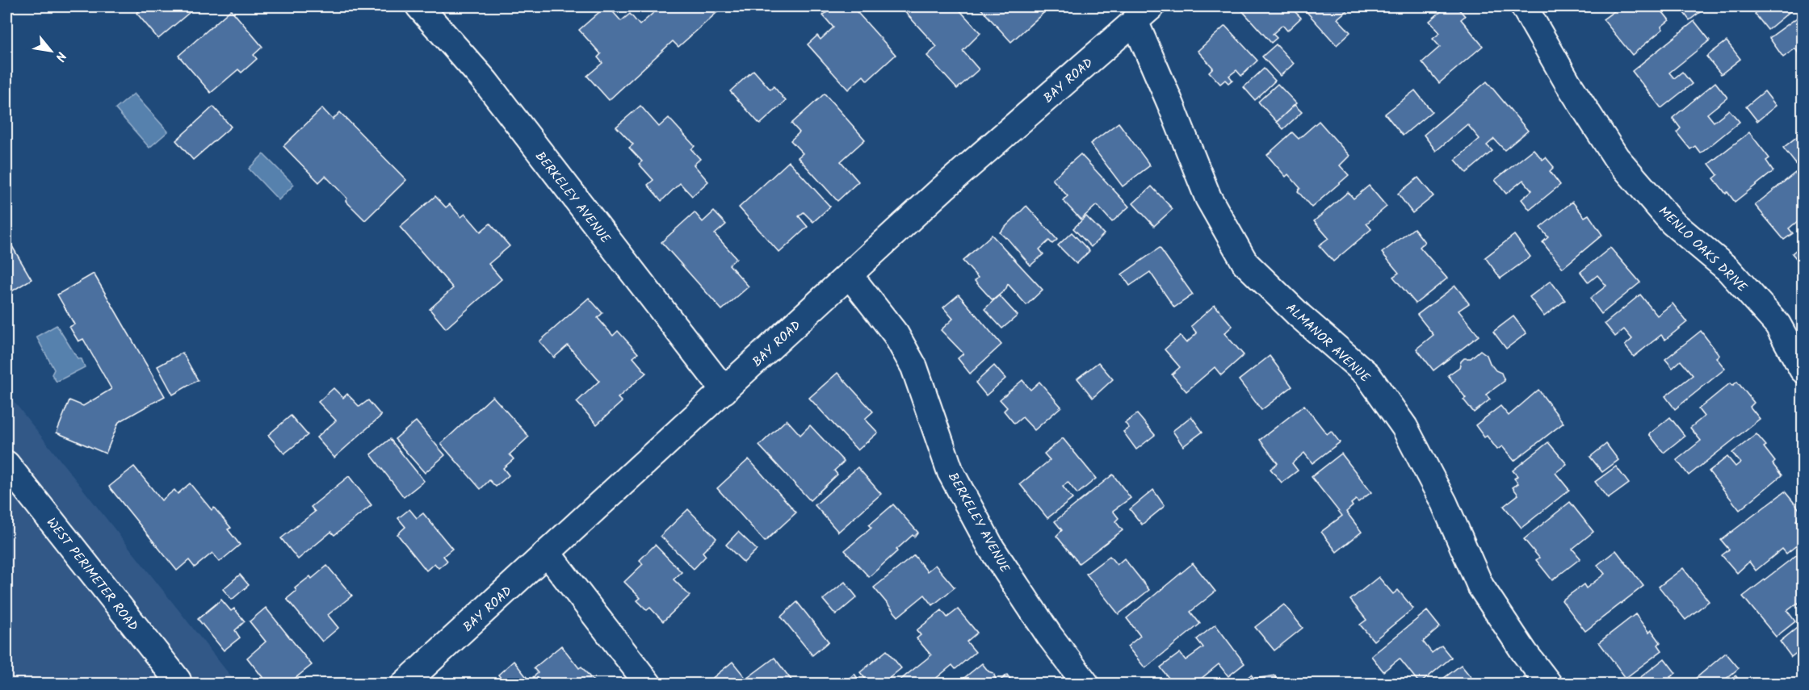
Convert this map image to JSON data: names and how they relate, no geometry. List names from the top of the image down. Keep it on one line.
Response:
{"streets":{"street":["BAY ROAD","BERKELEY AVENUE","MENLO OAKS DRIVE","ALMANOR AVENUE","WEST PERIMETER ROAD"]},"crossings":[["BAY ROAD","BERKELEY AVENUE"],["BAY ROAD","ALMANOR AVENUE"]],"north":"bottom right"}
